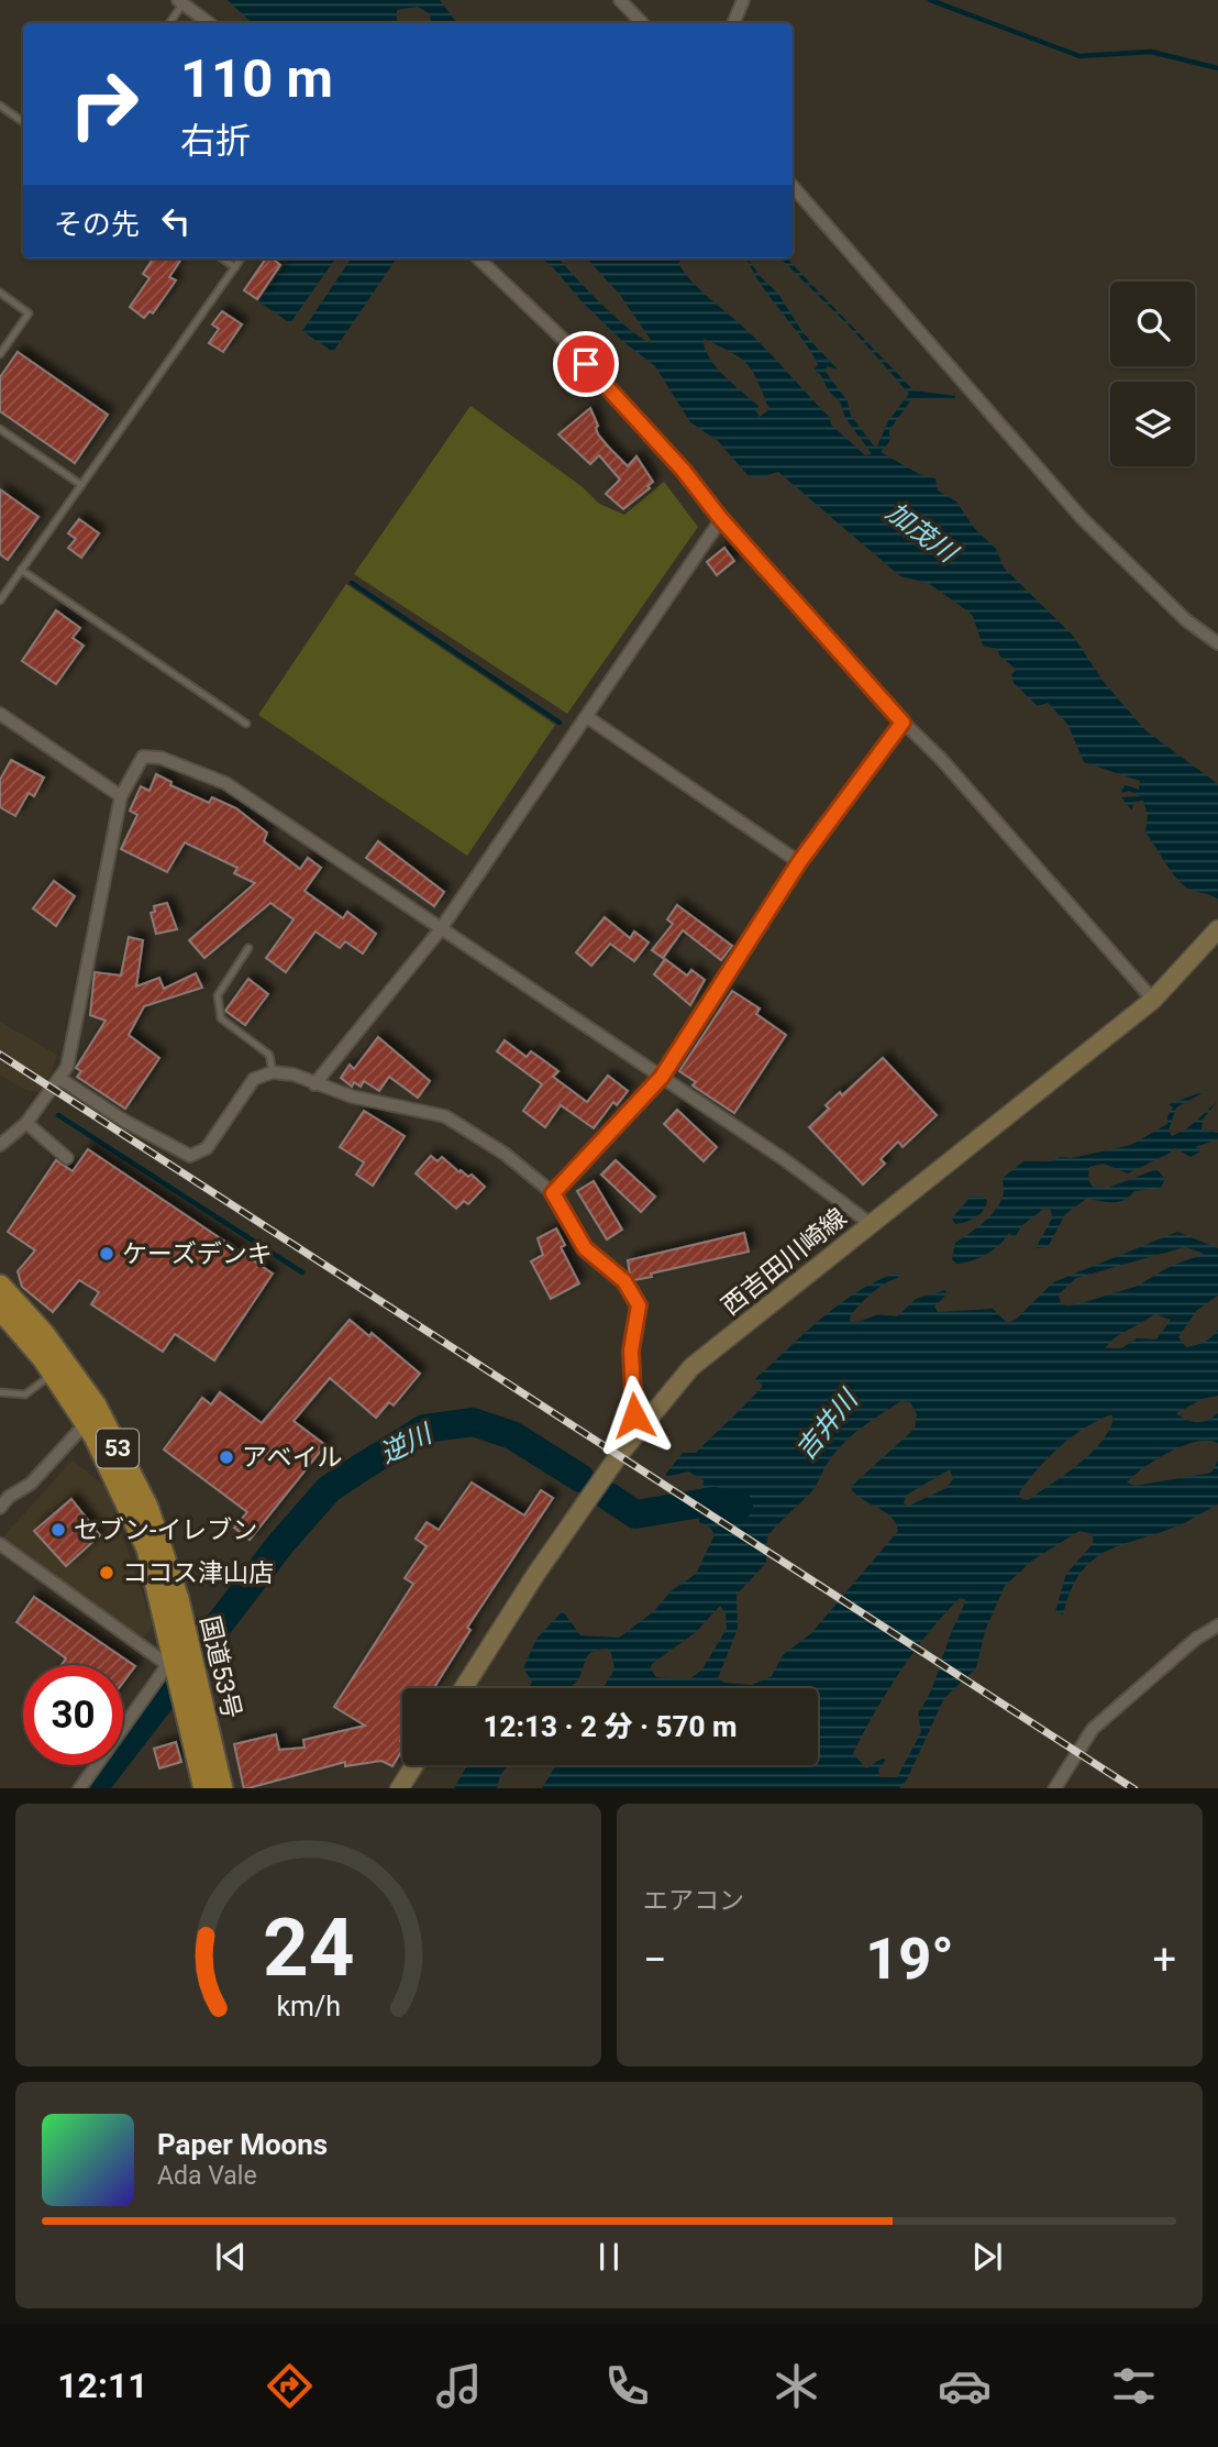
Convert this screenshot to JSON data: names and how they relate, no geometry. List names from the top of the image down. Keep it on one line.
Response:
{"streets":{"highway":["53","国道53号"],"main road":["西吉田川崎線"]},"water":["加茂川","吉井川","逆川"],"places":["ケーズデンキ","アベイル","セブン-イレブン","ココス津山店"],"page":{"turn":["110 m","右折"],"then":"その先","limit":"30","trip":"12:13 · 2 分 · 570 m","tile":"エアコン","heat":["−","19°","+"],"song":["Paper Moons","Ada Vale"],"tabs":"12:11","gauge":["24","km/h"]}}
